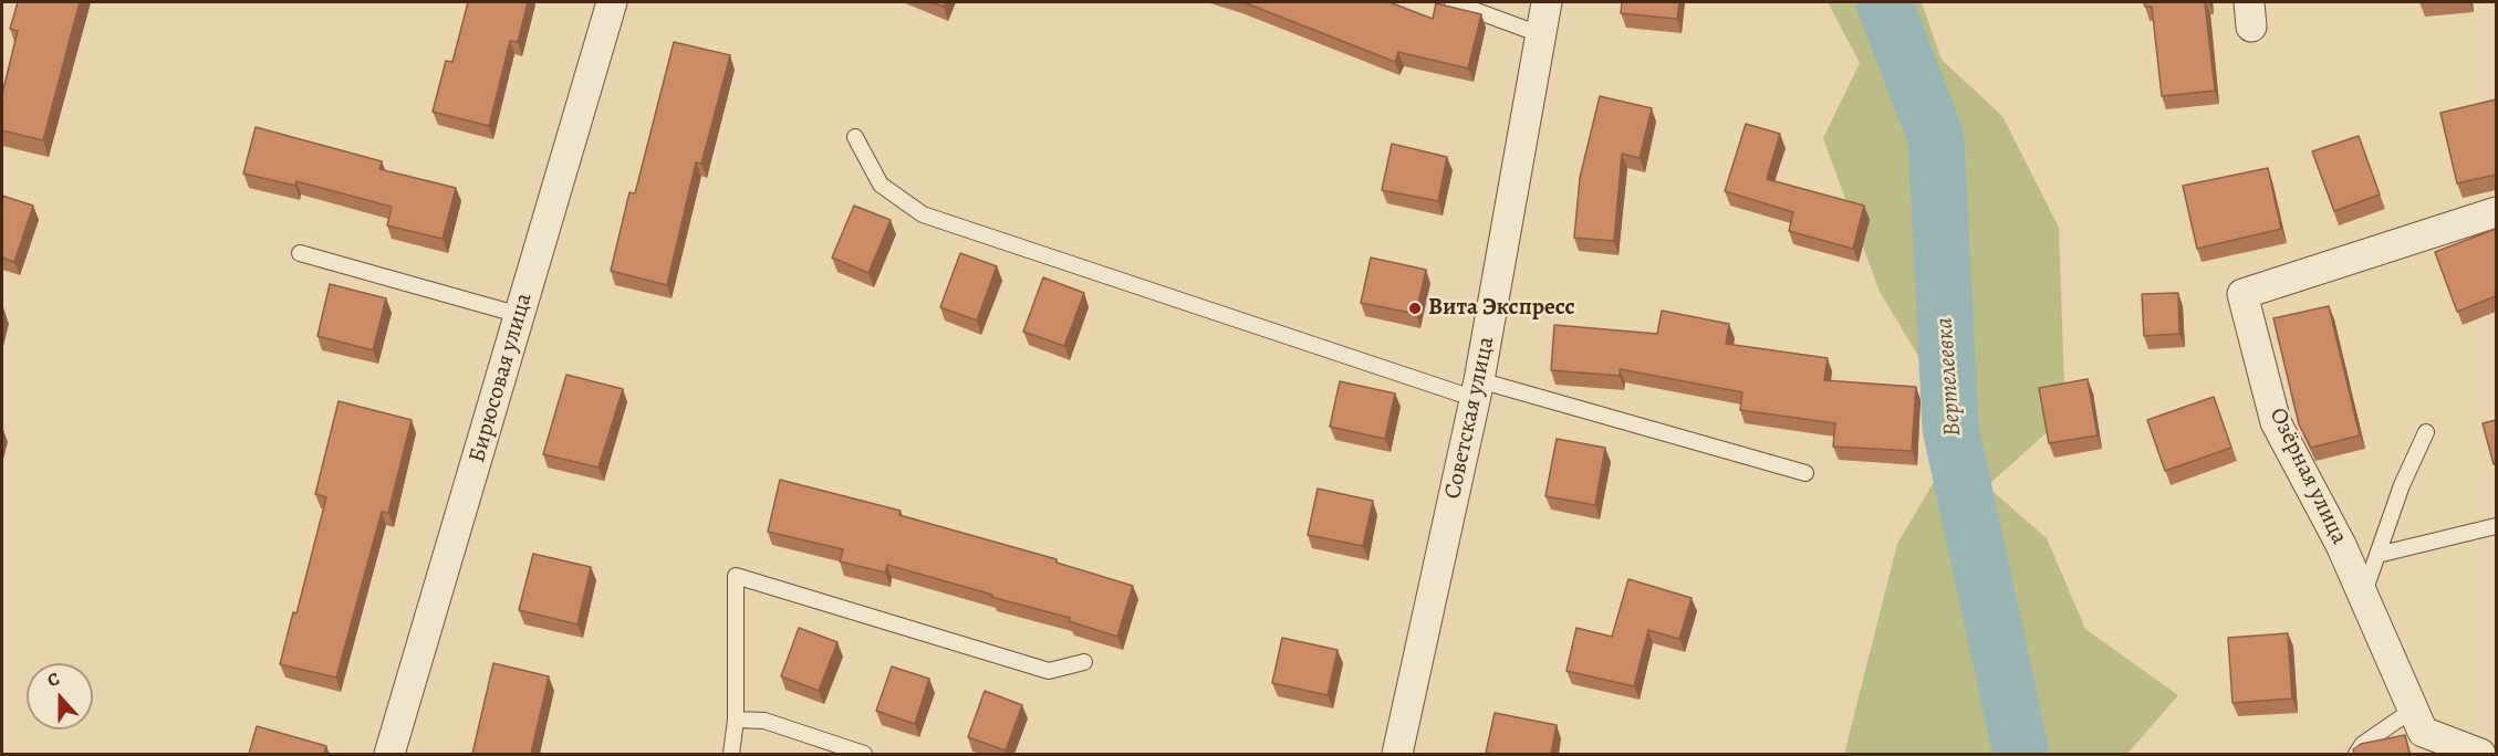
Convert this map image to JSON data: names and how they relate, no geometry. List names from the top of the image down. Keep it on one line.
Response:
{"streets":{"street":["Бирюсовая улица","Советская улица","Озёрная улица"]},"water":["Вертелеевка"],"places":["Вита Экспресс"],"north":"top"}
